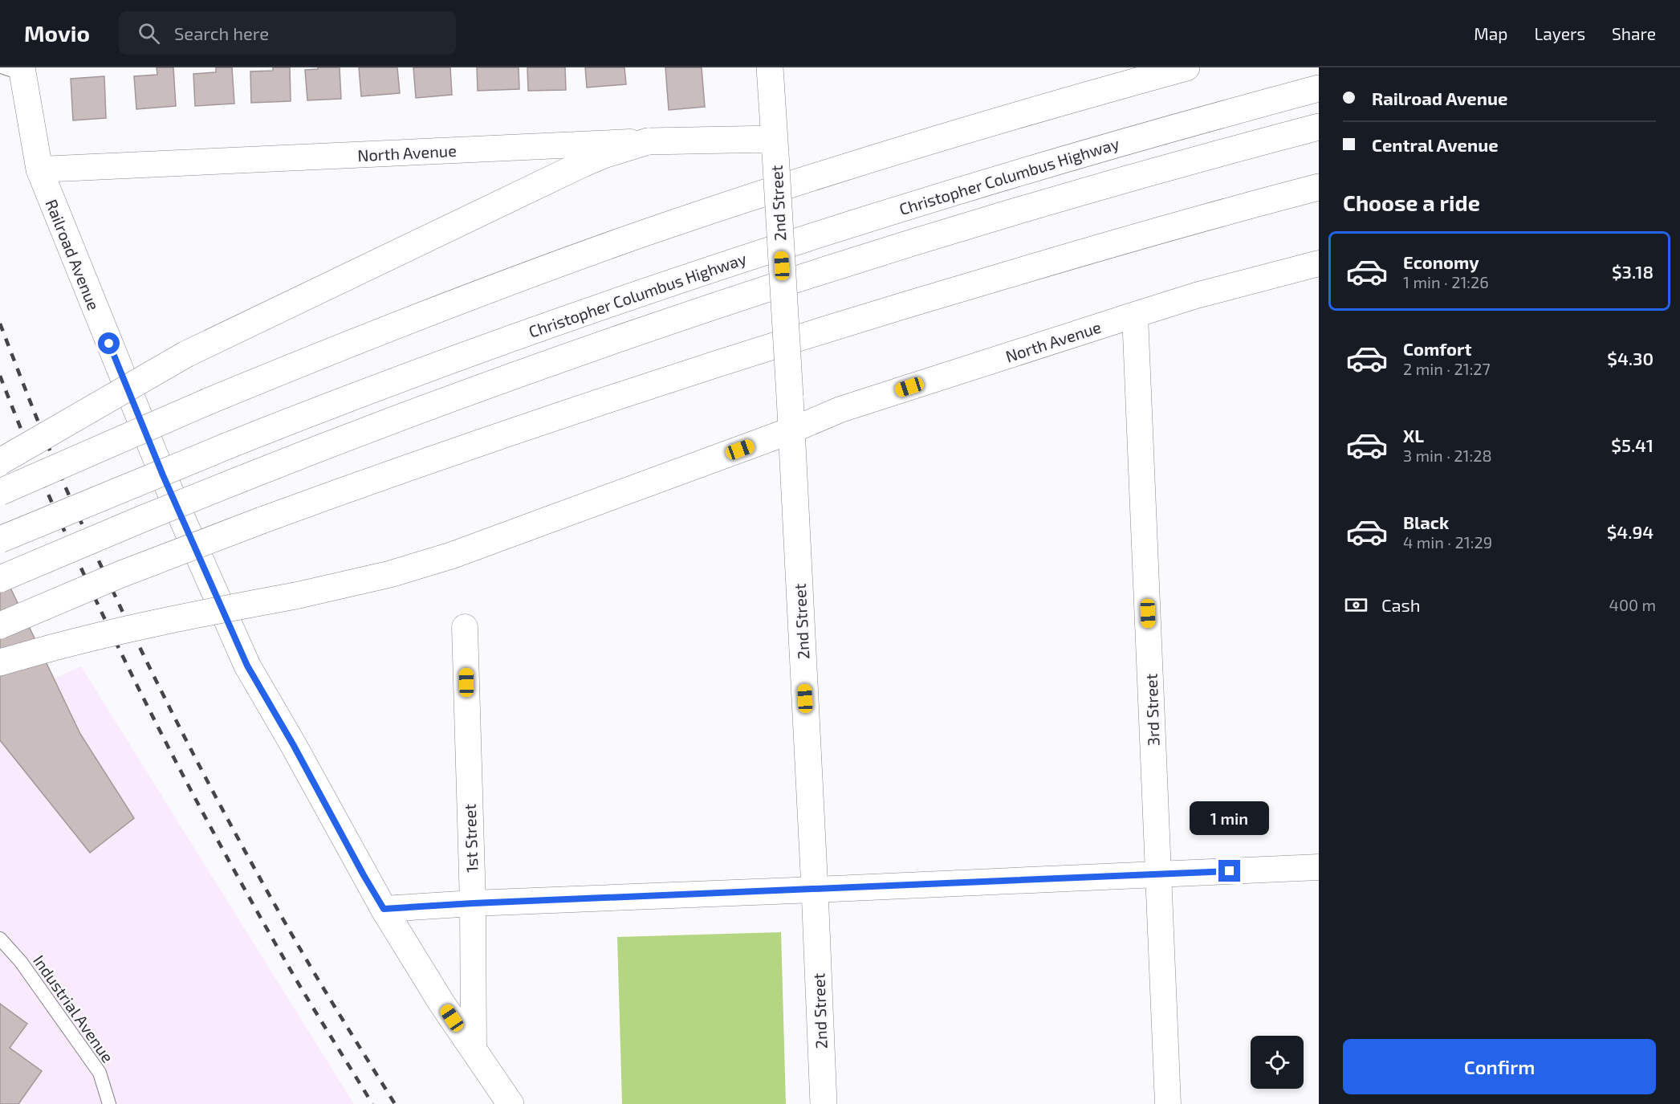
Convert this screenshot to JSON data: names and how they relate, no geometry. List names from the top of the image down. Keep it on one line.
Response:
{"streets":{"main road":["North Avenue","Christopher Columbus Highway","2nd Street","Railroad Avenue"],"street":["3rd Street","1st Street"],"lane":["Industrial Avenue"]},"crossings":[["North Avenue","2nd Street"],["North Avenue","Railroad Avenue"],["North Avenue","3rd Street"],["Railroad Avenue","1st Street"]],"page":{"header":"Movio","search":"Search here","nav":["Map","Layers","Share"],"banner":["Railroad Avenue","Central Avenue"],"heading":"Choose a ride","list":[{"name":"Economy","note":"1 min · 21:26","value":"$3.18"},{"name":"Comfort","note":"2 min · 21:27","value":"$4.30"},{"name":"XL","note":"3 min · 21:28","value":"$5.41"},{"name":"Black","note":"4 min · 21:29","value":"$4.94"}],"pay":["Cash","400 m"],"bubble":"1 min","buttons":"Confirm"}}
